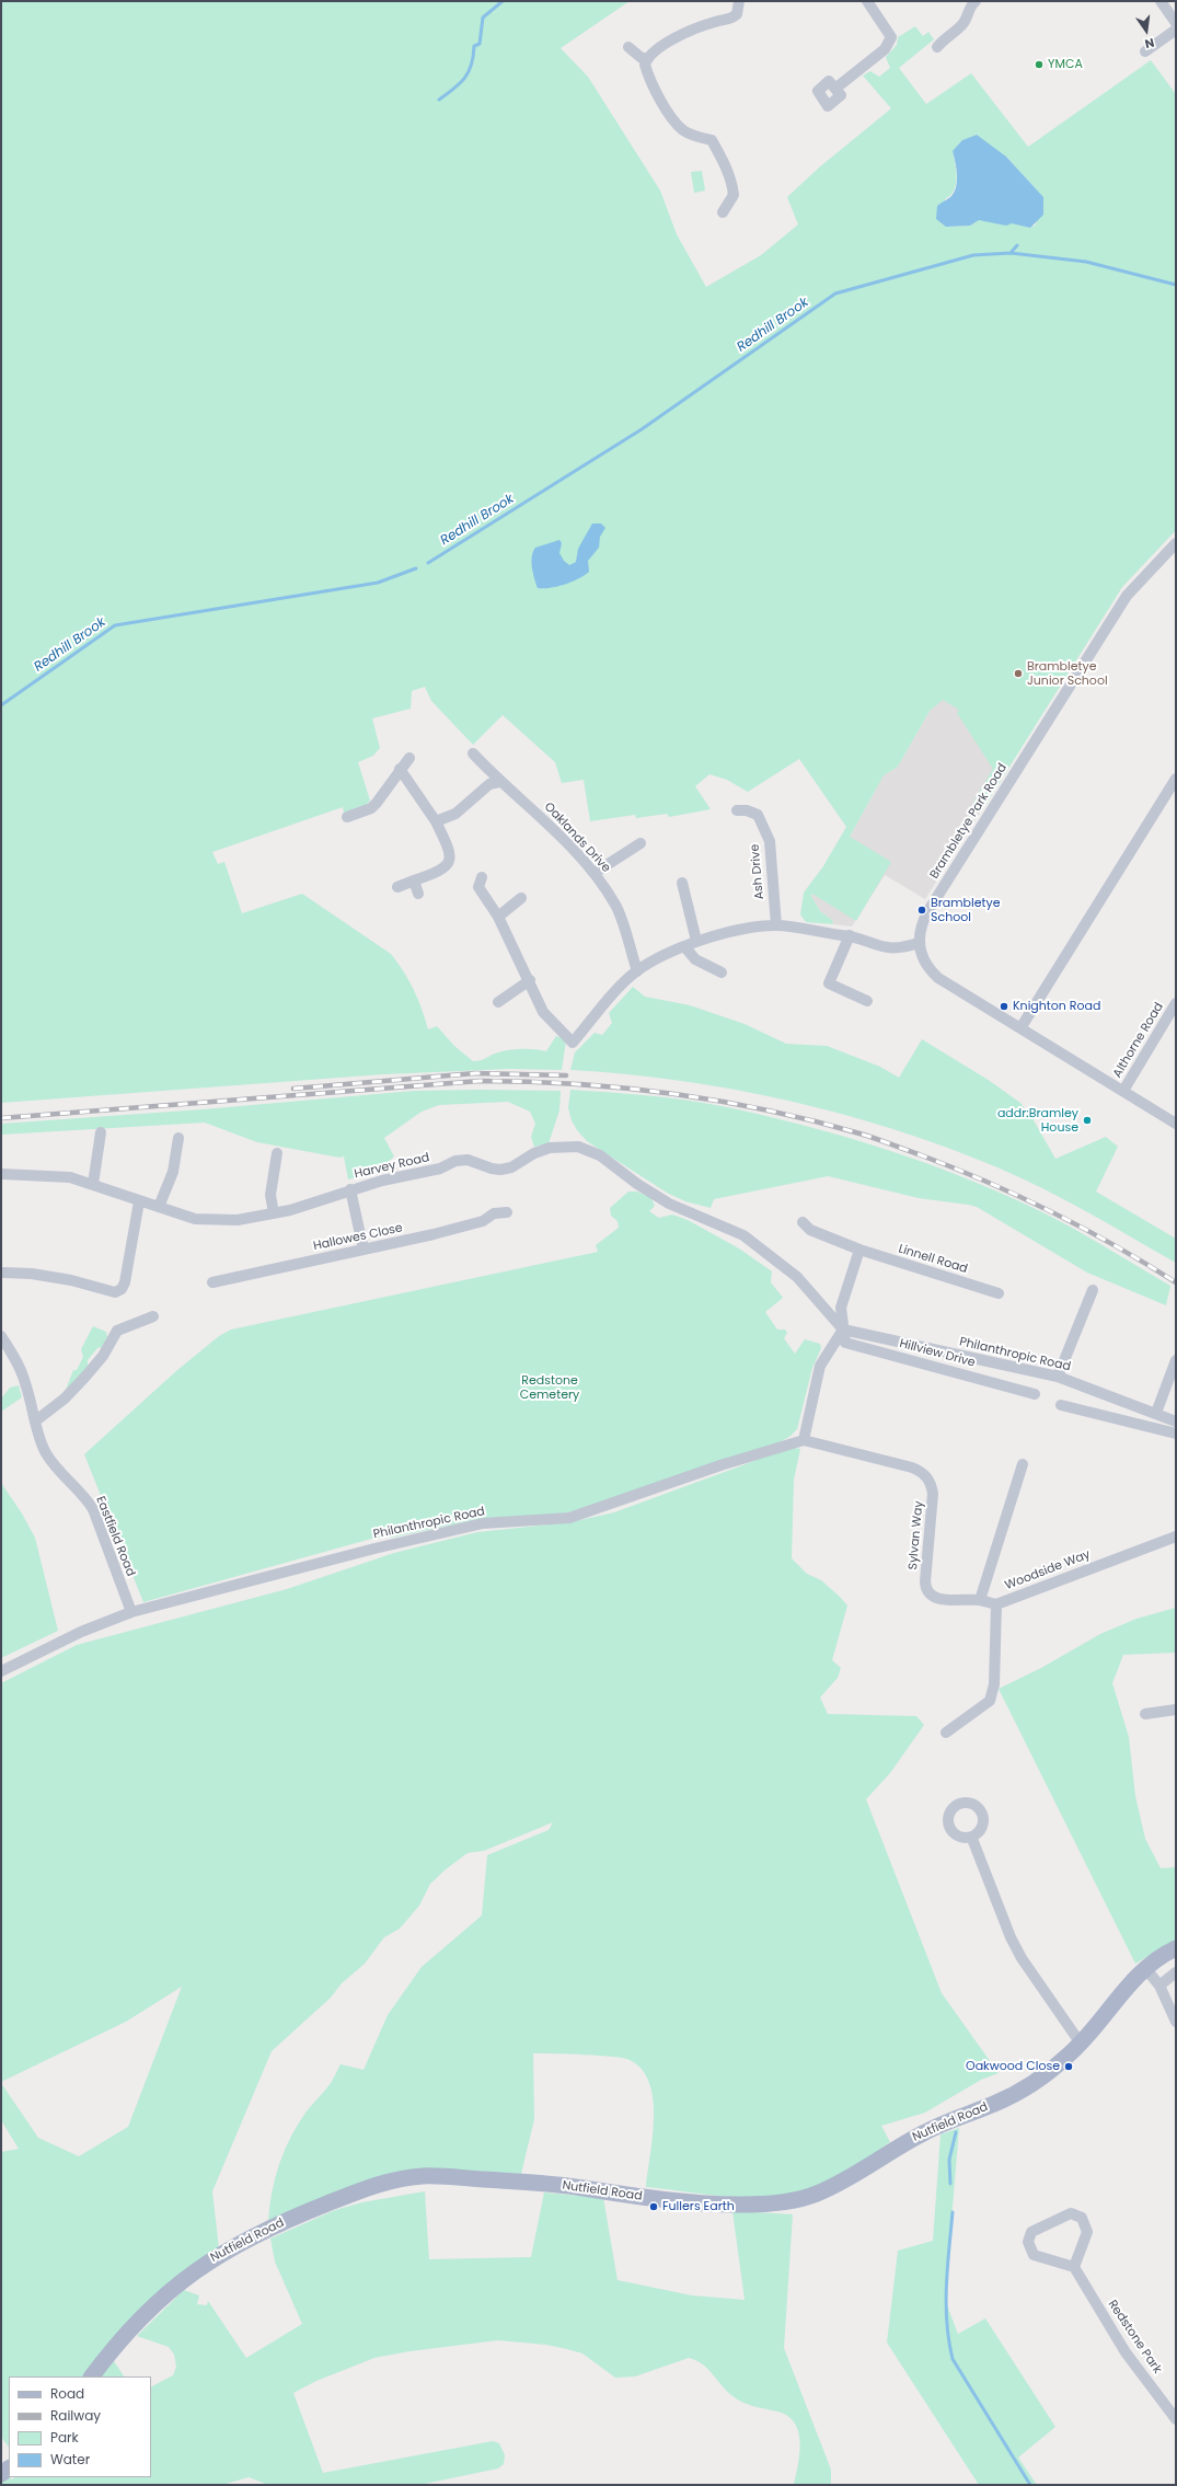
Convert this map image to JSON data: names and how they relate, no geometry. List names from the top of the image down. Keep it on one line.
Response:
{"streets":{"main road":["Nutfield Road"],"street":["Brambletye Park Road","Oaklands Drive","Ash Drive","Althorne Road","Harvey Road","Hallowes Close","Linnell Road","Hillview Drive","Philanthropic Road","Sylvan Way","Eastfield Road","Woodside Way","Redstone Park"]},"crossings":[["Harvey Road","Hillview Drive"],["Harvey Road","Philanthropic Road"],["Hillview Drive","Philanthropic Road"],["Philanthropic Road","Sylvan Way"],["Philanthropic Road","Eastfield Road"],["Sylvan Way","Woodside Way"]],"water":["Redhill Brook"],"parks":["Redstone Cemetery"],"places":["YMCA","Brambletye Junior School","Brambletye School","Knighton Road","addr:Bramley House","Oakwood Close","Fullers Earth"],"legend":["Road","Railway","Park","Water"],"north":"bottom"}
